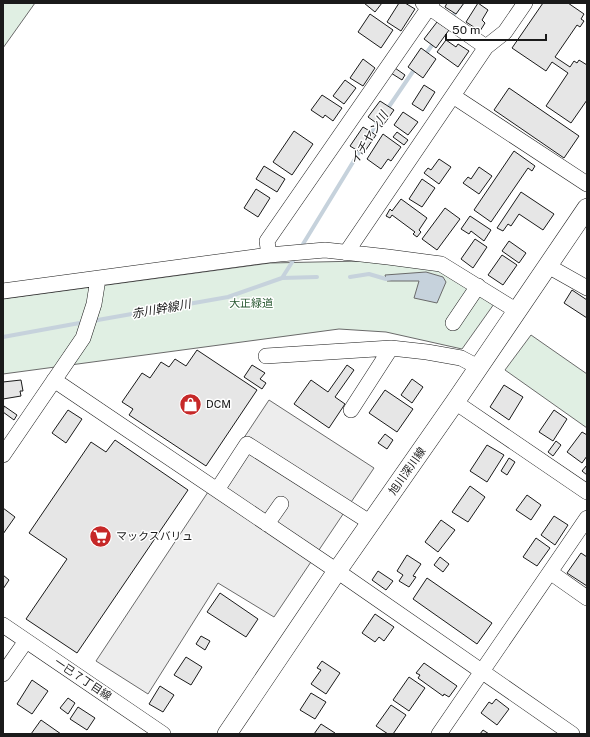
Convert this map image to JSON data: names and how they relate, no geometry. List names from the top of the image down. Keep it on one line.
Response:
{"streets":{"main road":["旭川深川線"],"street":["一已７丁目線"]},"water":["イチヤン川","赤川幹線川"],"parks":["大正緑道"],"places":{"shop":["DCM"],"supermarket":["マックスバリュ"]},"scale_bar":"50 m"}
